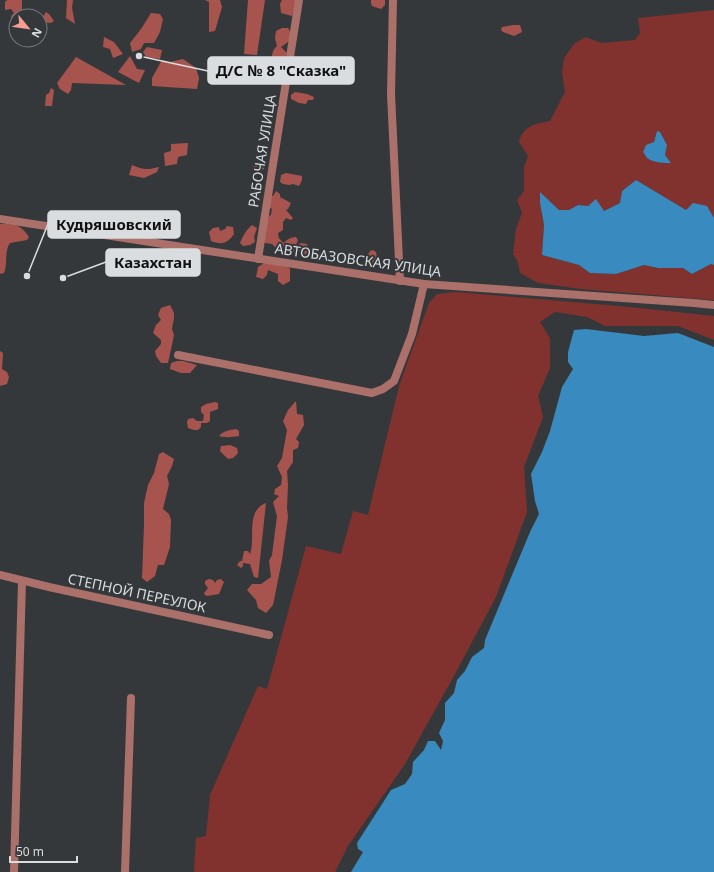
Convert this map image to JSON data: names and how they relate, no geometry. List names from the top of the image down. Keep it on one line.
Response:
{"streets":{"street":["РАБОЧАЯ УЛИЦА","АВТОБАЗОВСКАЯ УЛИЦА","СТЕПНОЙ ПЕРЕУЛОК"]},"crossings":[["РАБОЧАЯ УЛИЦА","АВТОБАЗОВСКАЯ УЛИЦА"]],"places":["Д/С № 8 \"Сказка\"","Кудряшовский","Казахстан"],"scale_bar":"50 m","north":"bottom right"}
